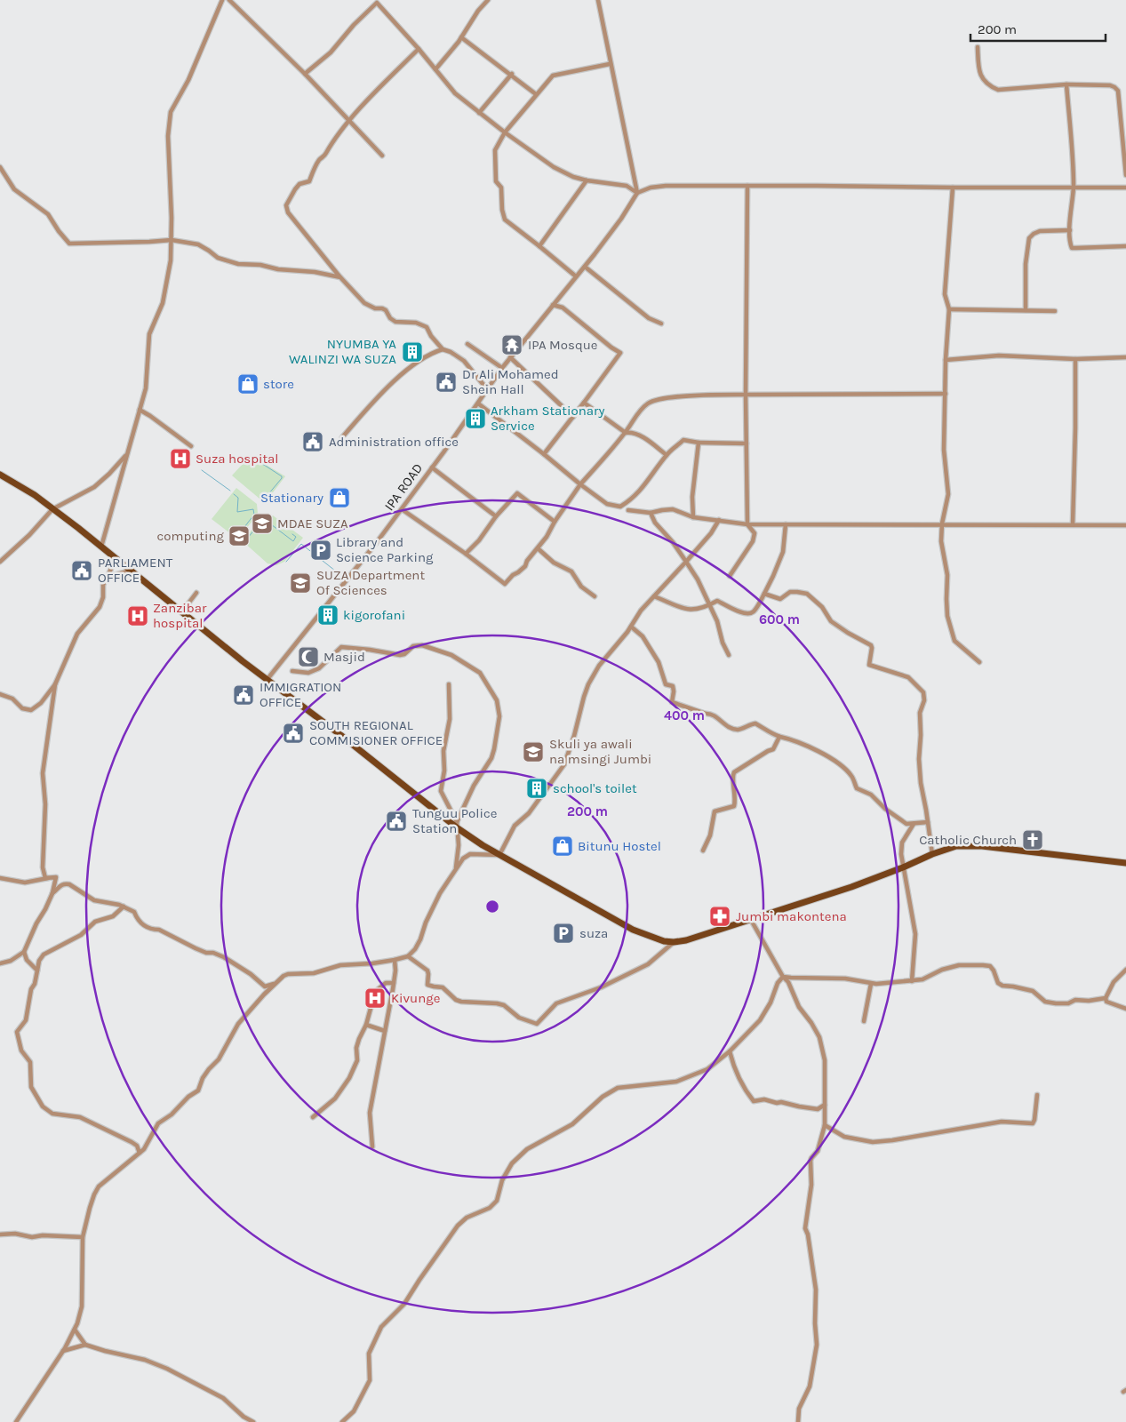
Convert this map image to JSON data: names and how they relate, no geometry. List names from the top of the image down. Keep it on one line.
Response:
{"streets":{"street":["IPA ROAD"]},"places":{"temple":["IPA Mosque"],"building":["NYUMBA YA WALINZI WA SUZA","Arkham Stationary Service","kigorofani","school's toilet"],"public building":["Dr Ali Mohamed Shein Hall","Administration office","PARLIAMENT OFFICE","IMMIGRATION OFFICE","SOUTH REGIONAL COMMISIONER OFFICE","Tunguu Police Station"],"shop":["store","Stationary","Bitunu Hostel"],"hospital":["Suza hospital","Zanzibar hospital","Kivunge"],"school or university":["MDAE SUZA","computing","SUZA Department Of Sciences","Skuli ya awali na msingi Jumbi"],"parking":["Library and Science Parking","suza"],"mosque":["Masjid"],"church":["Catholic Church"],"pharmacy":["Jumbi makontena"]},"scale_bar":"200 m","rings":["600 m","400 m","200 m"]}
